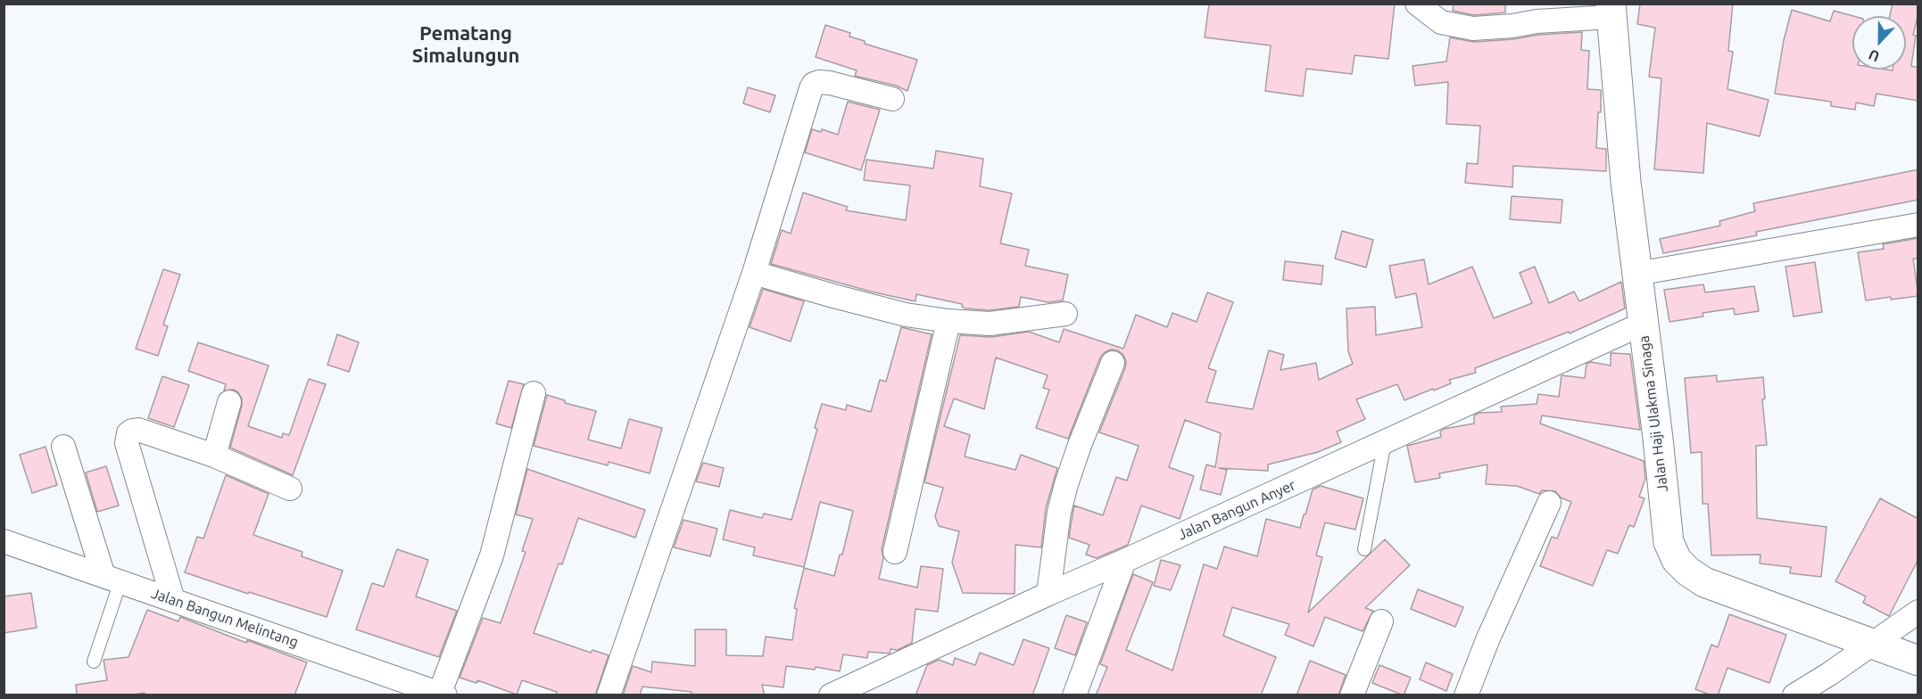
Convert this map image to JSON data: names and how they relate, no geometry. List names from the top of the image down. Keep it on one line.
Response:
{"streets":{"main road":["Jalan Haji Ulakma Sinaga"],"street":["Jalan Bangun Anyer","Jalan Bangun Melintang"]},"crossings":[["Jalan Haji Ulakma Sinaga","Jalan Bangun Anyer"]],"districts":["Pematang Simalungun"],"north":"bottom"}
